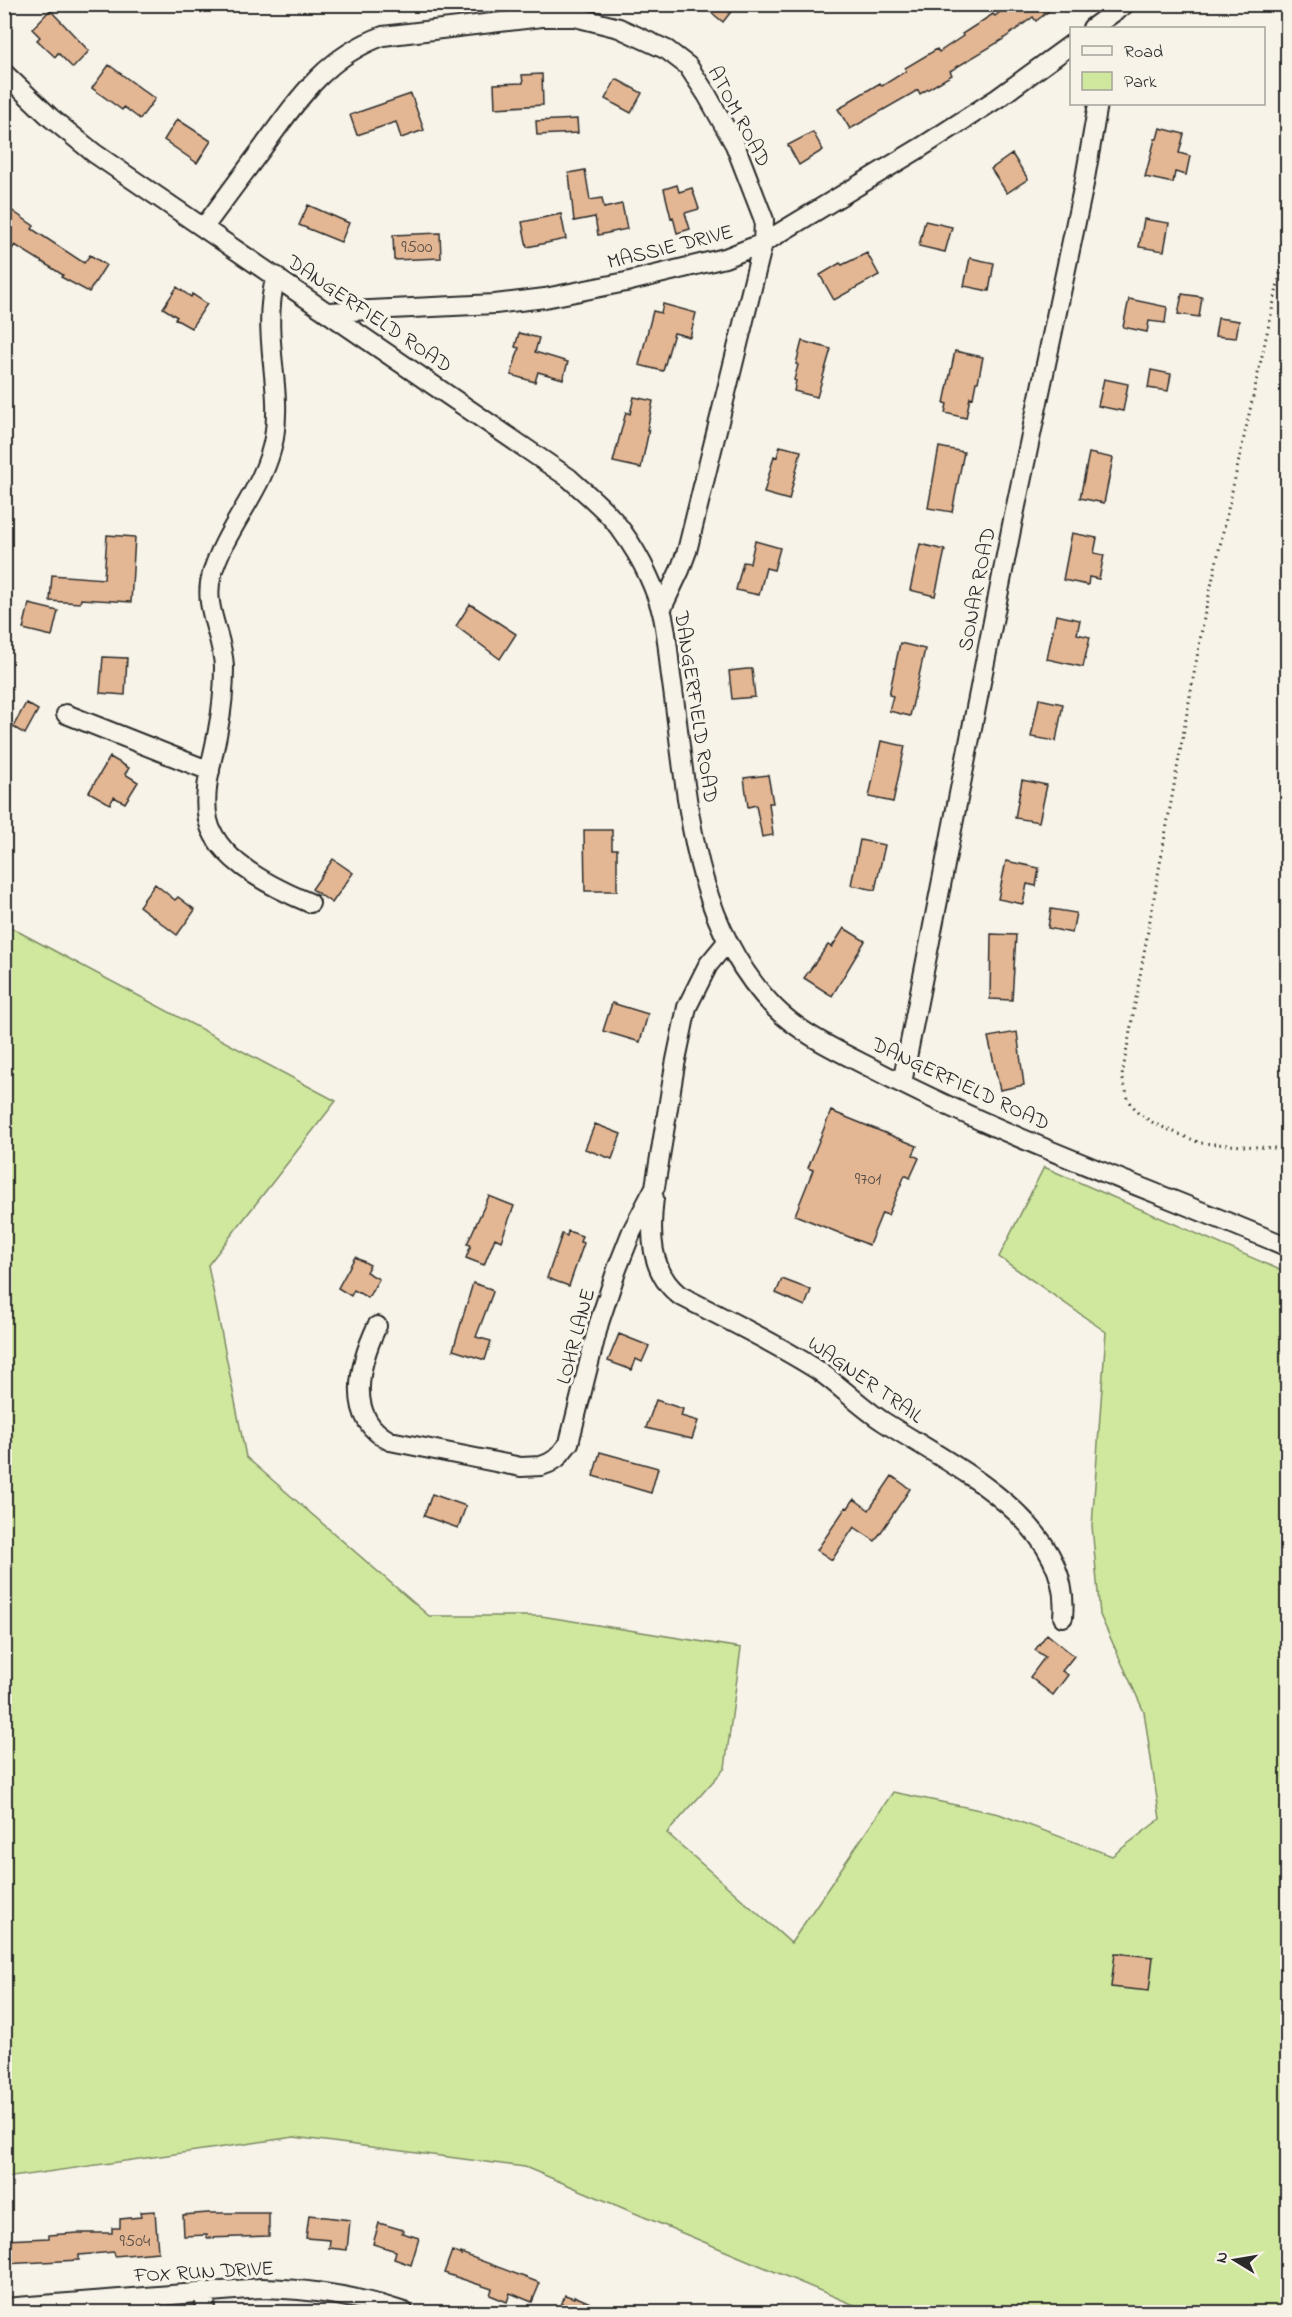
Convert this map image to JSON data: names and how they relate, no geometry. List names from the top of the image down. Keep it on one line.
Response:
{"streets":{"street":["ATOM ROAD","MASSIE DRIVE","DANGERFIELD ROAD","SONAR ROAD","LOHR LANE","WAGNER TRAIL","FOX RUN DRIVE"]},"crossings":[["ATOM ROAD","MASSIE DRIVE"],["ATOM ROAD","DANGERFIELD ROAD"],["MASSIE DRIVE","DANGERFIELD ROAD"],["DANGERFIELD ROAD","SONAR ROAD"],["DANGERFIELD ROAD","LOHR LANE"],["LOHR LANE","WAGNER TRAIL"]],"house_numbers":["9500","9701","9504"],"legend":["Road","Park"],"north":"left"}
